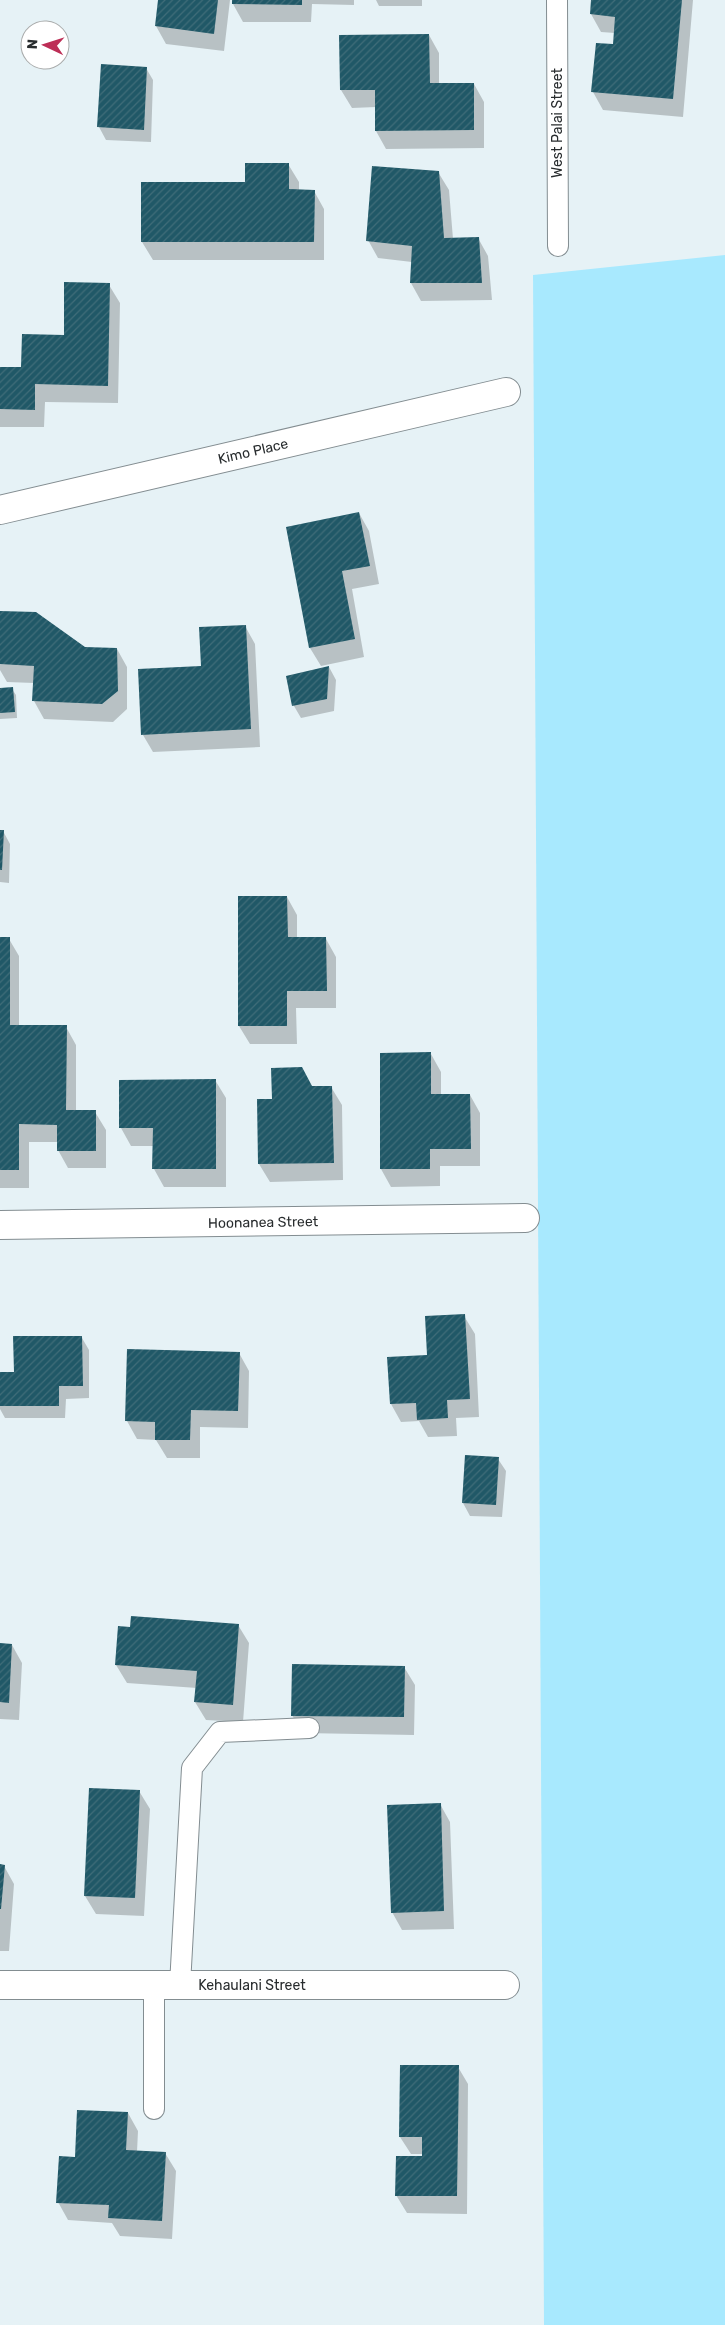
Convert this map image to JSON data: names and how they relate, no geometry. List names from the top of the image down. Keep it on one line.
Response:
{"streets":{"street":["Kimo Place","Hoonanea Street","Kehaulani Street"],"lane":["West Palai Street"]},"north":"left"}
